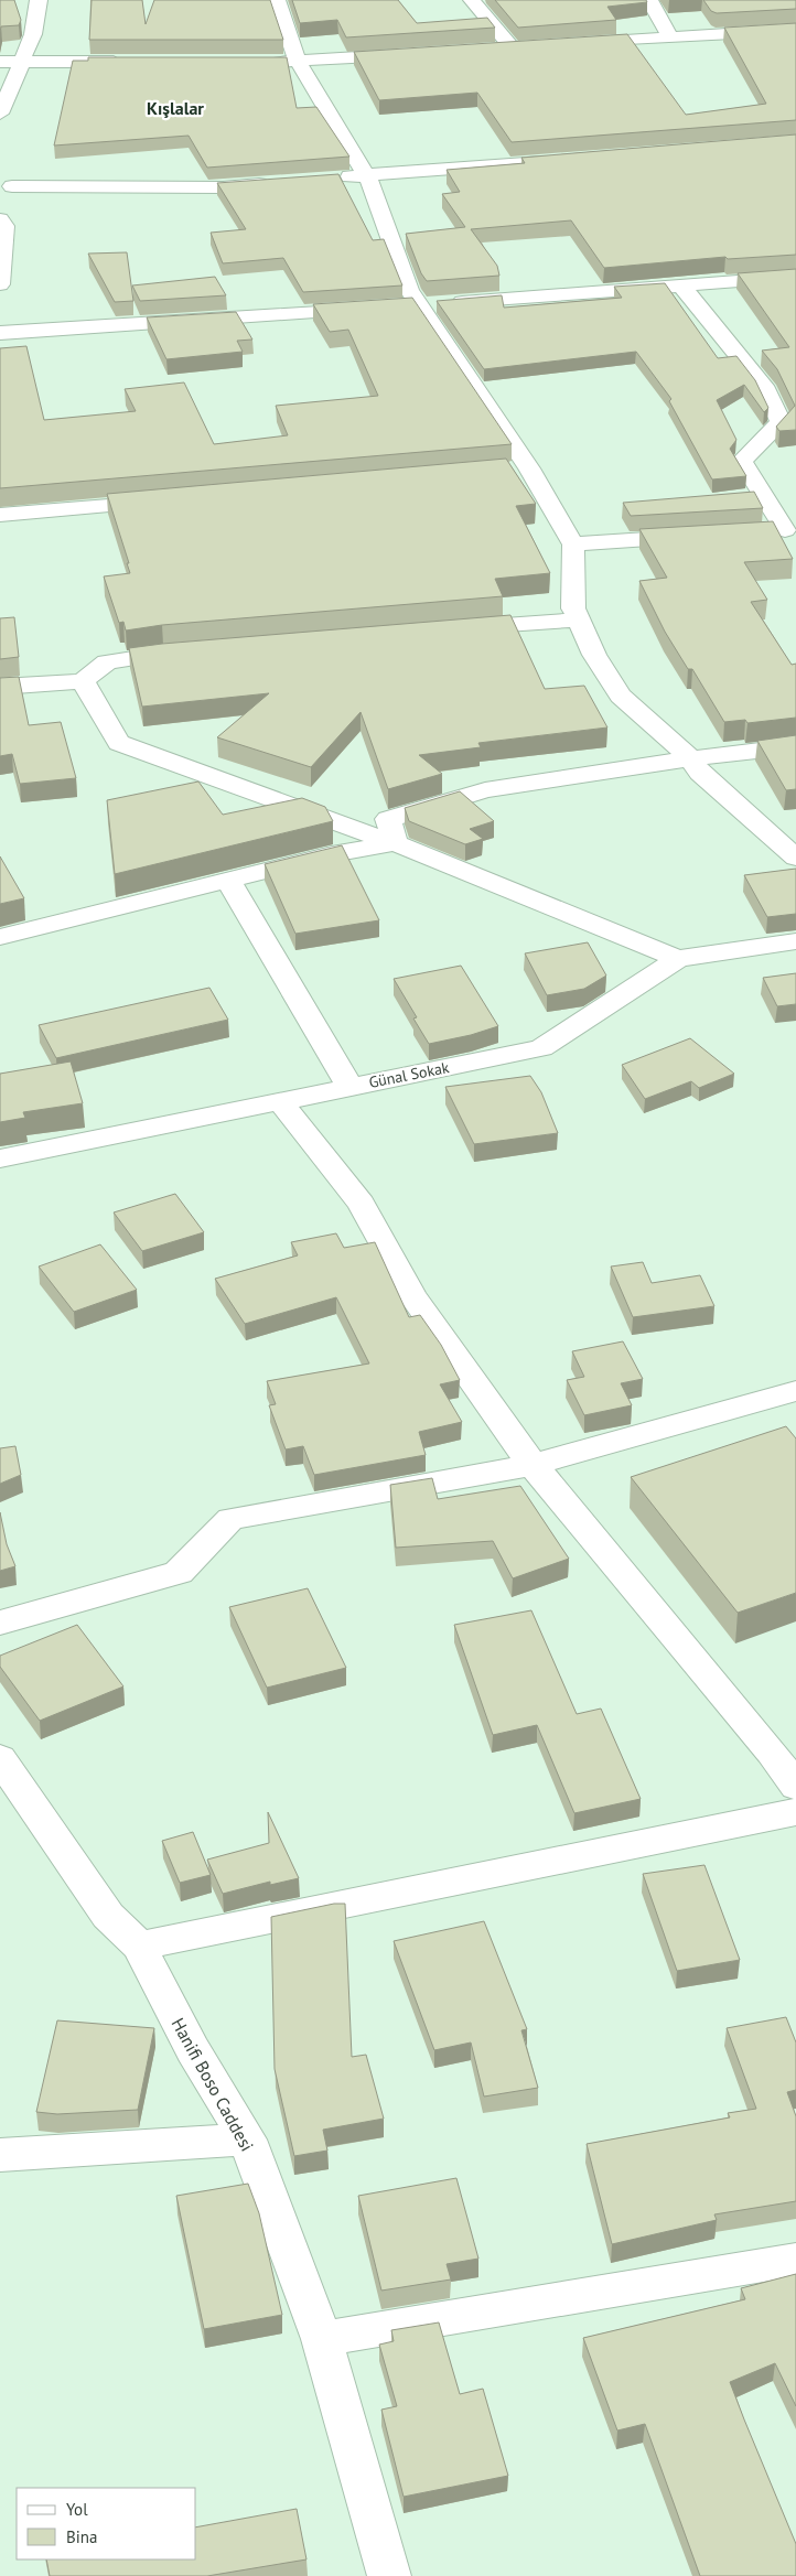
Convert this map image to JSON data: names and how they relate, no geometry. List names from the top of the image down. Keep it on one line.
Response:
{"streets":{"street":["Günal Sokak","Hanifi Boso Caddesi"]},"districts":["Kışlalar"],"legend":["Yol","Bina"]}
